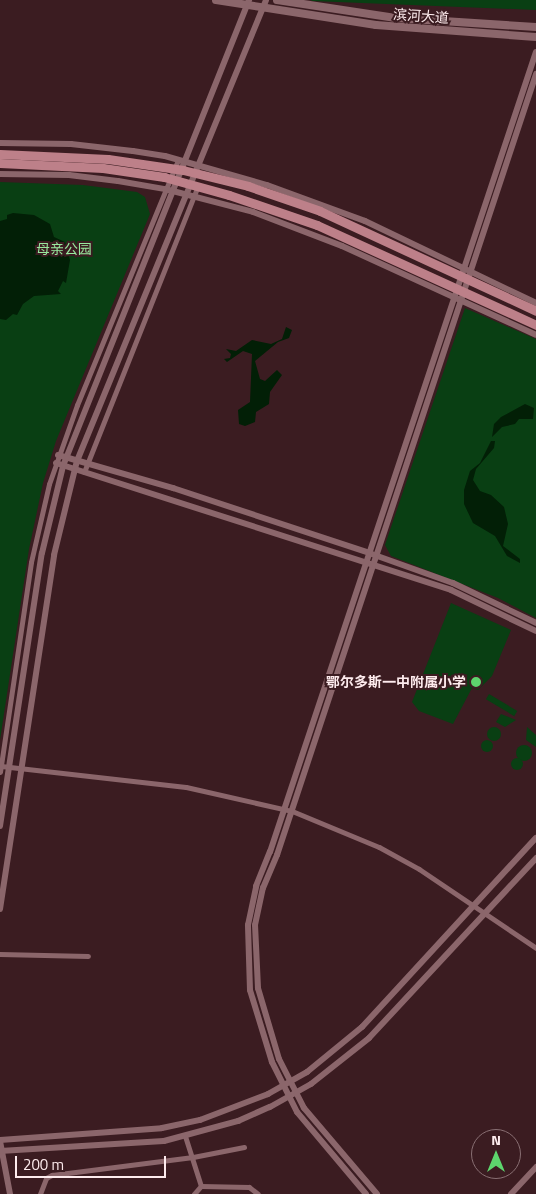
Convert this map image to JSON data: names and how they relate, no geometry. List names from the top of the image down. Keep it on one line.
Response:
{"streets":{"main road":["滨河大道"]},"parks":["母亲公园"],"places":["鄂尔多斯一中附属小学"],"scale_bar":"200 m","north":"top"}
